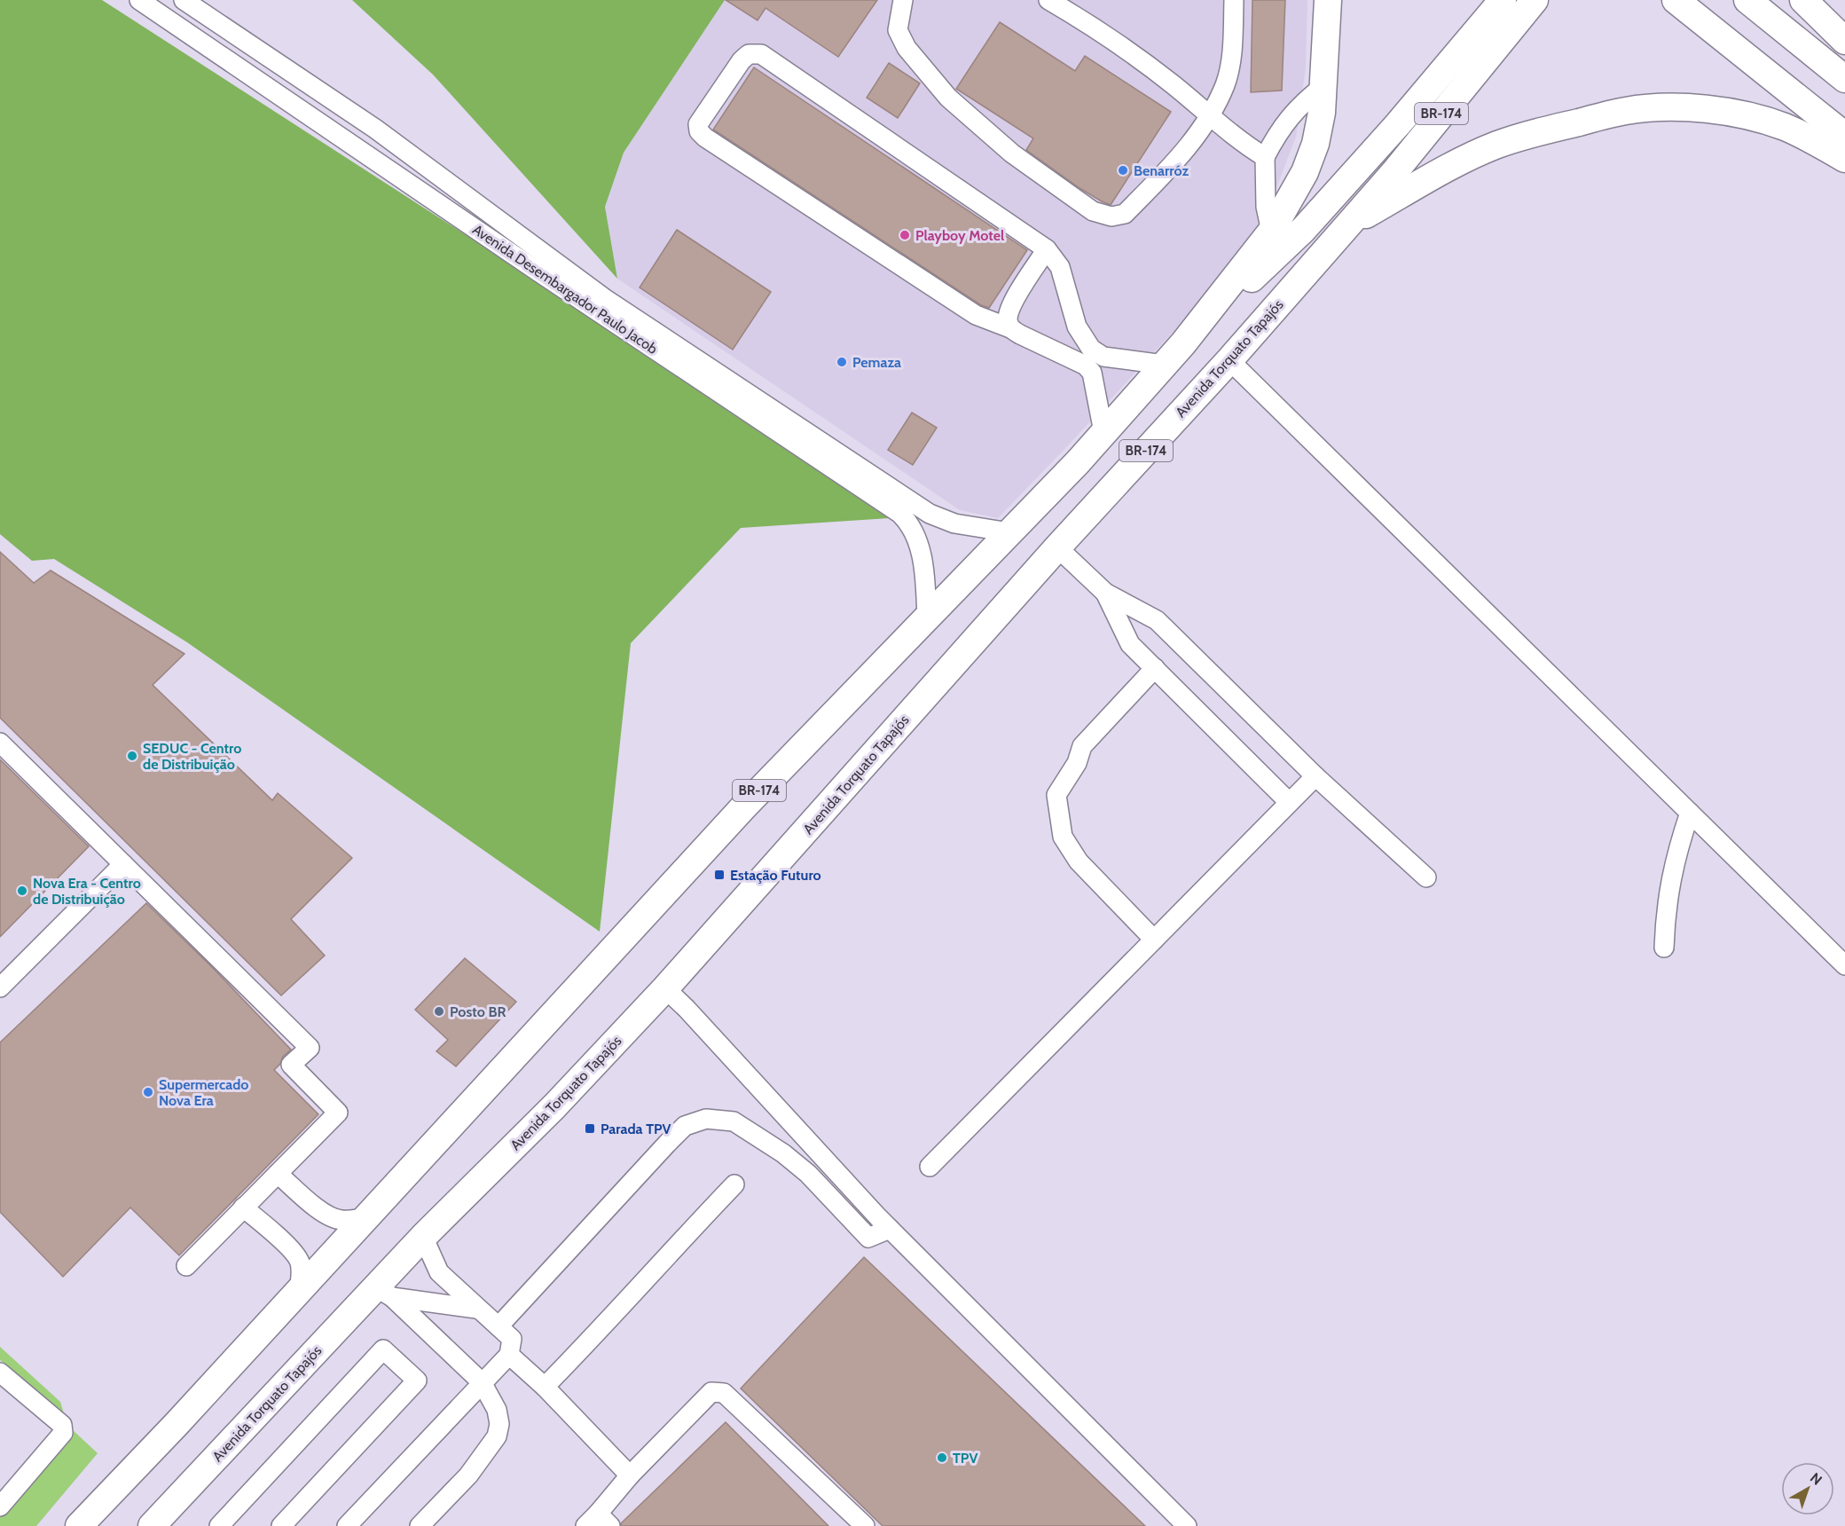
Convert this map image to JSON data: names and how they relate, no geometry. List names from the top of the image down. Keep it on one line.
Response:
{"streets":{"highway":["BR-174","Avenida Torquato Tapajós"],"street":["Avenida Desembargador Paulo Jacob"]},"crossings":[["BR-174","Avenida Desembargador Paulo Jacob"]],"places":{"other":["Benarróz","Playboy Motel","Pemaza","SEDUC - Centro de Distribuição","Nova Era - Centro de Distribuição","Posto BR","Supermercado Nova Era","TPV"],"transit":["Estação Futuro","Parada TPV"]},"north":"top right"}
